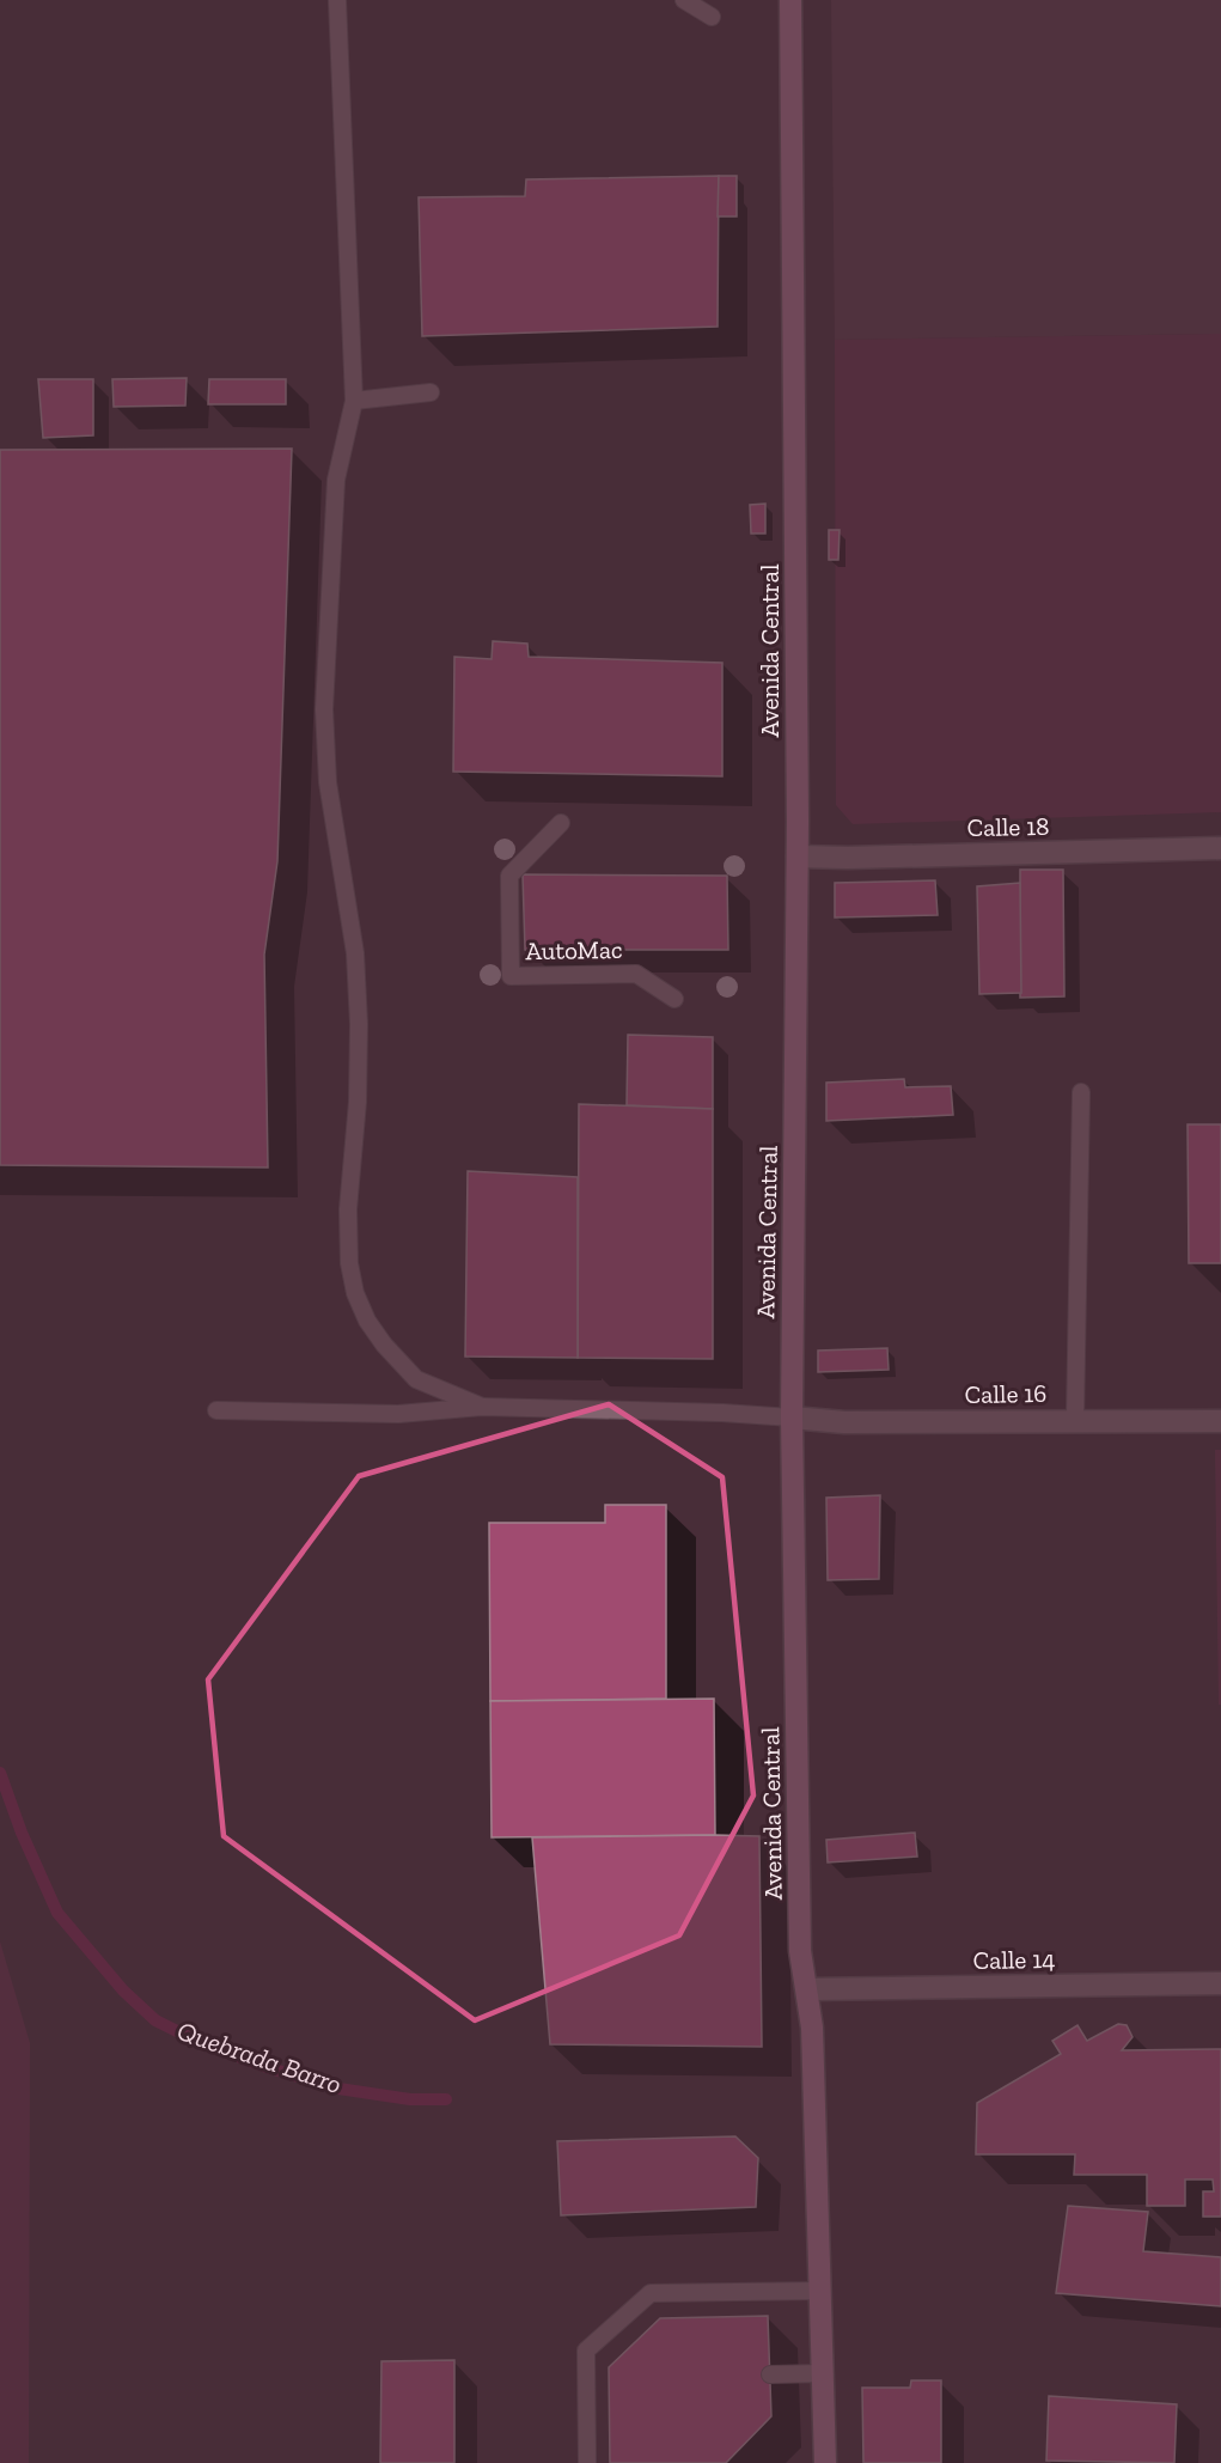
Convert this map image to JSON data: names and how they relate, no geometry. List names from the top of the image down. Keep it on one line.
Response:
{"streets":{"street":["Avenida Central","Calle 18","Calle 16","Calle 14"],"lane":["AutoMac"]},"crossings":[["Avenida Central","Calle 18"],["Avenida Central","Calle 16"],["Avenida Central","Calle 14"]],"water":["Quebrada Barro"]}
